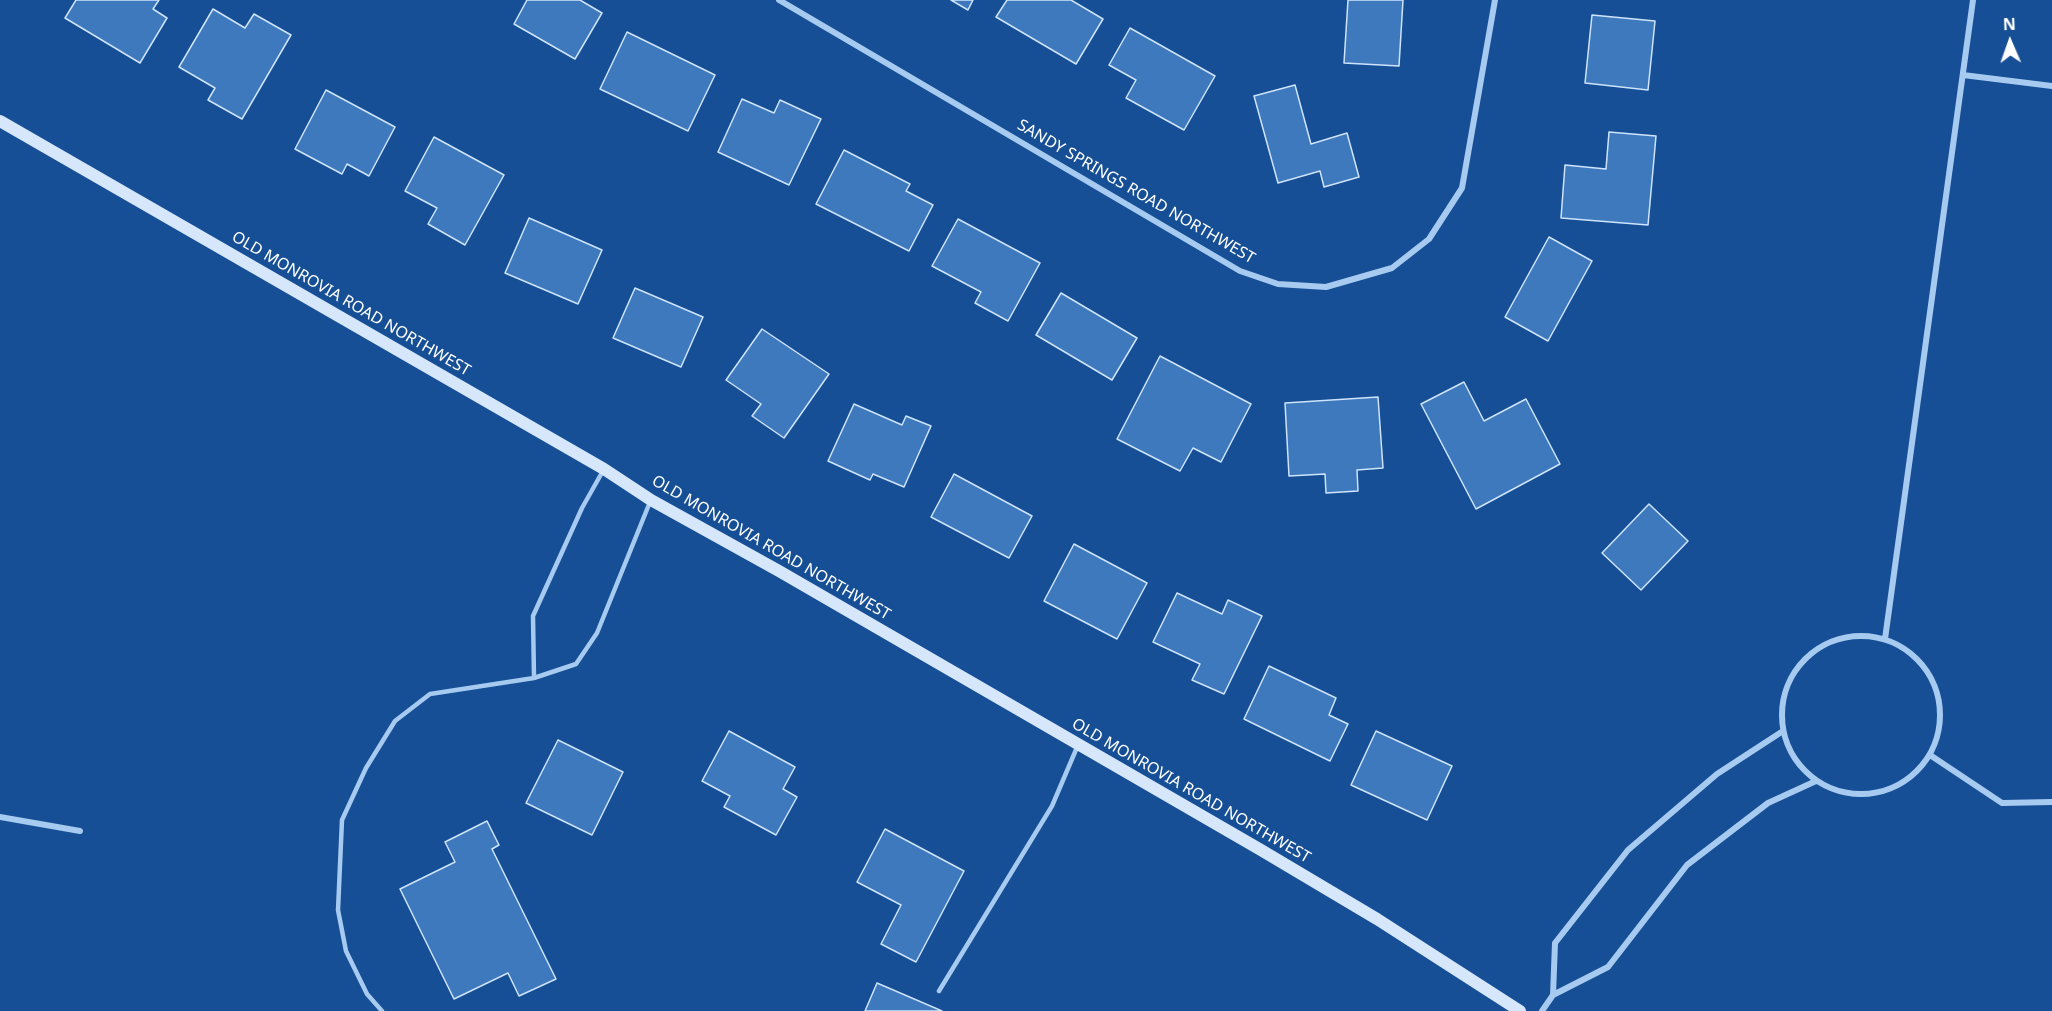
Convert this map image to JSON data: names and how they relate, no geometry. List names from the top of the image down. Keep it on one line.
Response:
{"streets":{"street":["SANDY SPRINGS ROAD NORTHWEST","OLD MONROVIA ROAD NORTHWEST"]},"north":"top"}
